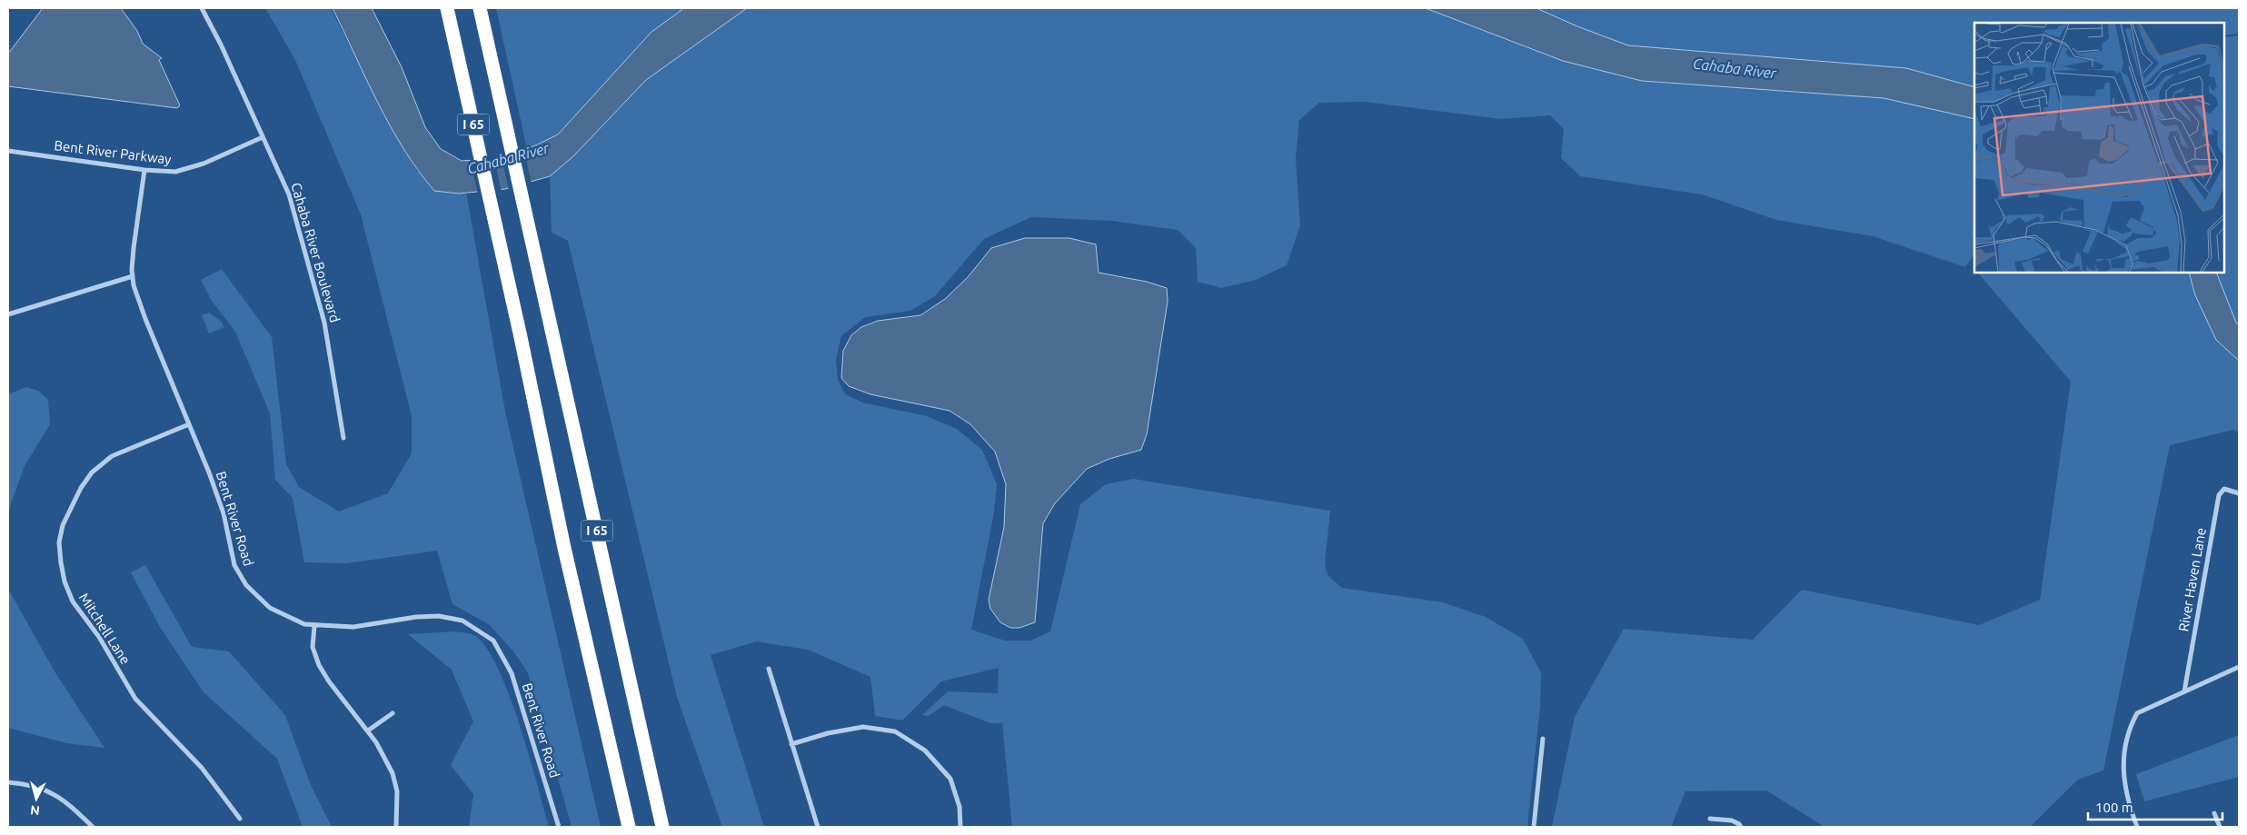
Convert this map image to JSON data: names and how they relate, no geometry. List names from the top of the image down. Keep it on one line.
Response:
{"streets":{"highway":["I 65"],"street":["Bent River Parkway","Cahaba River Boulevard","Bent River Road","River Haven Lane","Mitchell Lane"]},"crossings":[["Bent River Parkway","Cahaba River Boulevard"],["Bent River Parkway","Bent River Road"],["Bent River Road","Mitchell Lane"]],"water":["Cahaba River"],"scale_bar":"100 m","north":"bottom"}
